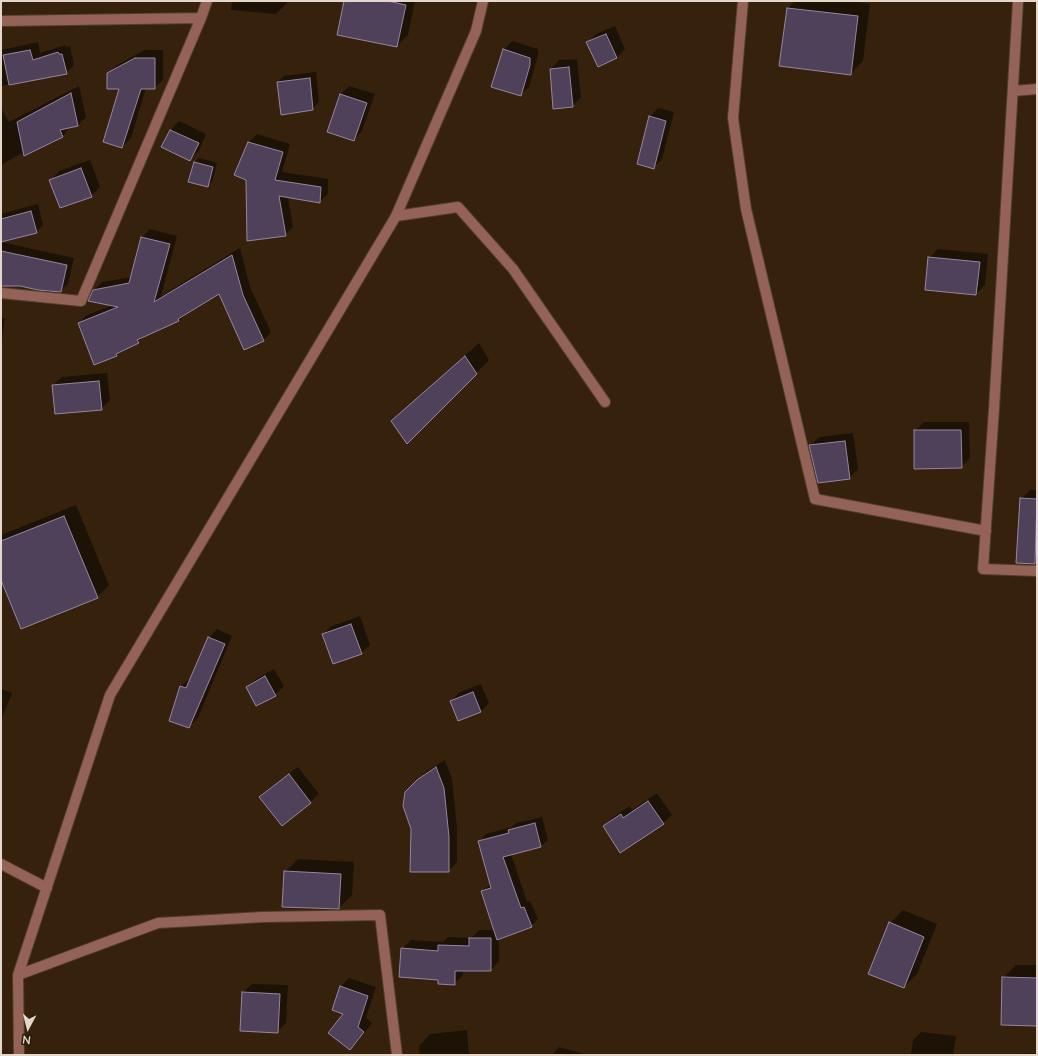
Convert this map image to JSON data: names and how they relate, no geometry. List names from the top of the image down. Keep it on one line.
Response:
{"north":"bottom"}
